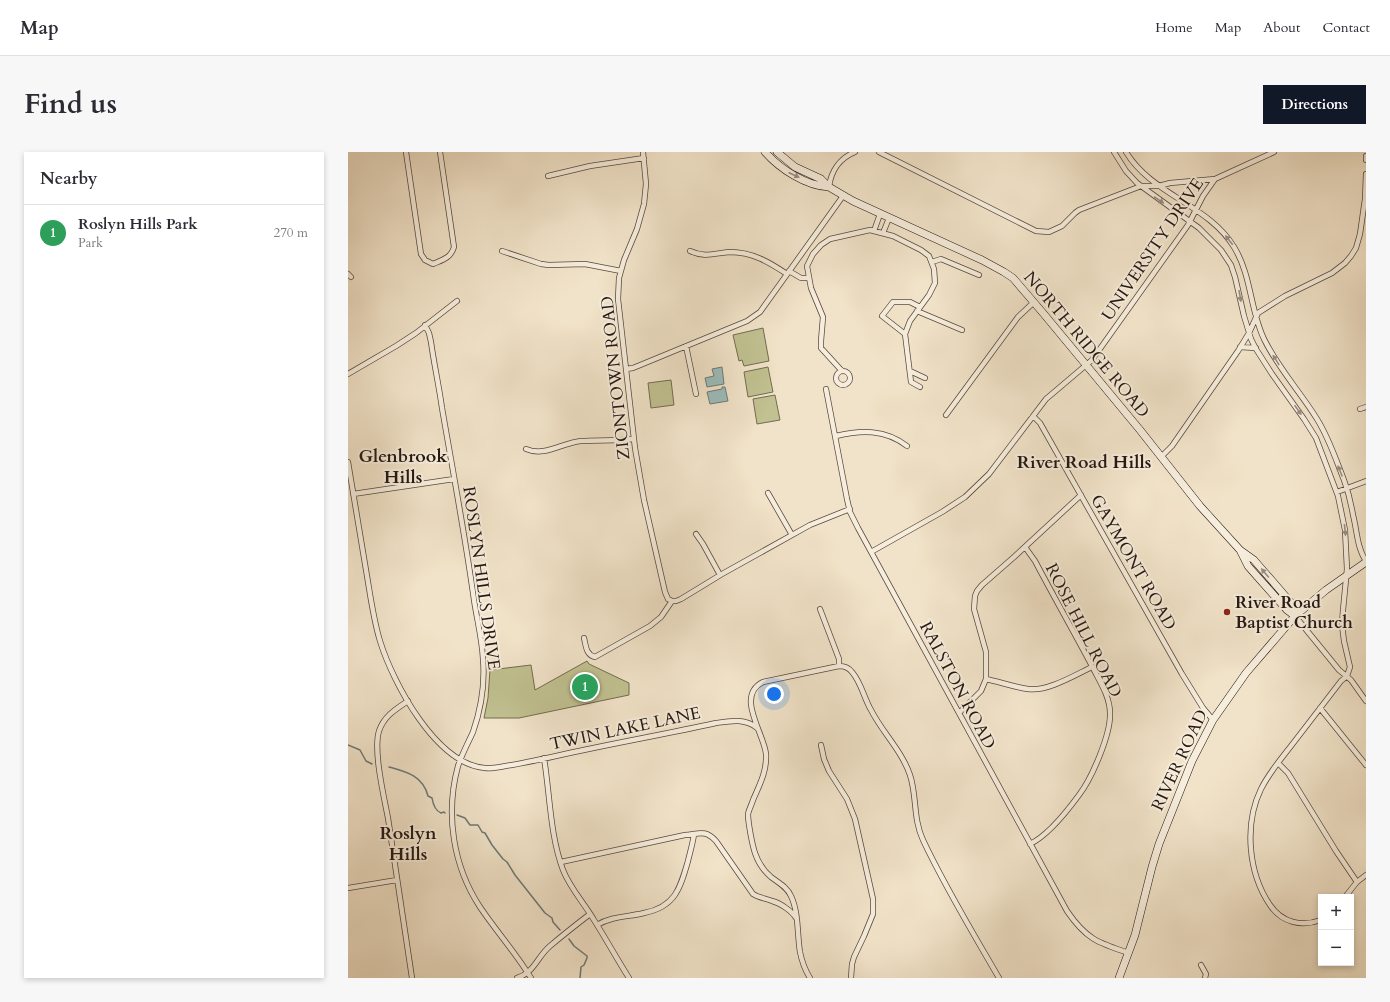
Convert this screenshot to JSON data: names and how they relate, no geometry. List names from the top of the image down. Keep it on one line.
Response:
{"streets":{"main road":["NORTH RIDGE ROAD","RIVER ROAD"],"street":["UNIVERSITY DRIVE","ZIONTOWN ROAD","GAYMONT ROAD","ROSLYN HILLS DRIVE","ROSE HILL ROAD","RALSTON ROAD","TWIN LAKE LANE"]},"crossings":[["UNIVERSITY DRIVE","NORTH RIDGE ROAD"],["UNIVERSITY DRIVE","GAYMONT ROAD"],["UNIVERSITY DRIVE","RALSTON ROAD"],["NORTH RIDGE ROAD","RIVER ROAD"],["GAYMONT ROAD","RIVER ROAD"],["ROSE HILL ROAD","RALSTON ROAD"],["RALSTON ROAD","RIVER ROAD"]],"districts":["Glenbrook Hills","River Road Hills","Roslyn Hills"],"places":["River Road Baptist Church"],"page":{"header":"Map","nav":["Home","Map","About","Contact"],"title":"Find us","buttons":"Directions","heading":"Nearby","list":[{"mark":"1","name":"Roslyn Hills Park","note":"Park","value":"270 m"}],"pins":"1","map_buttons":["+","−"]}}
